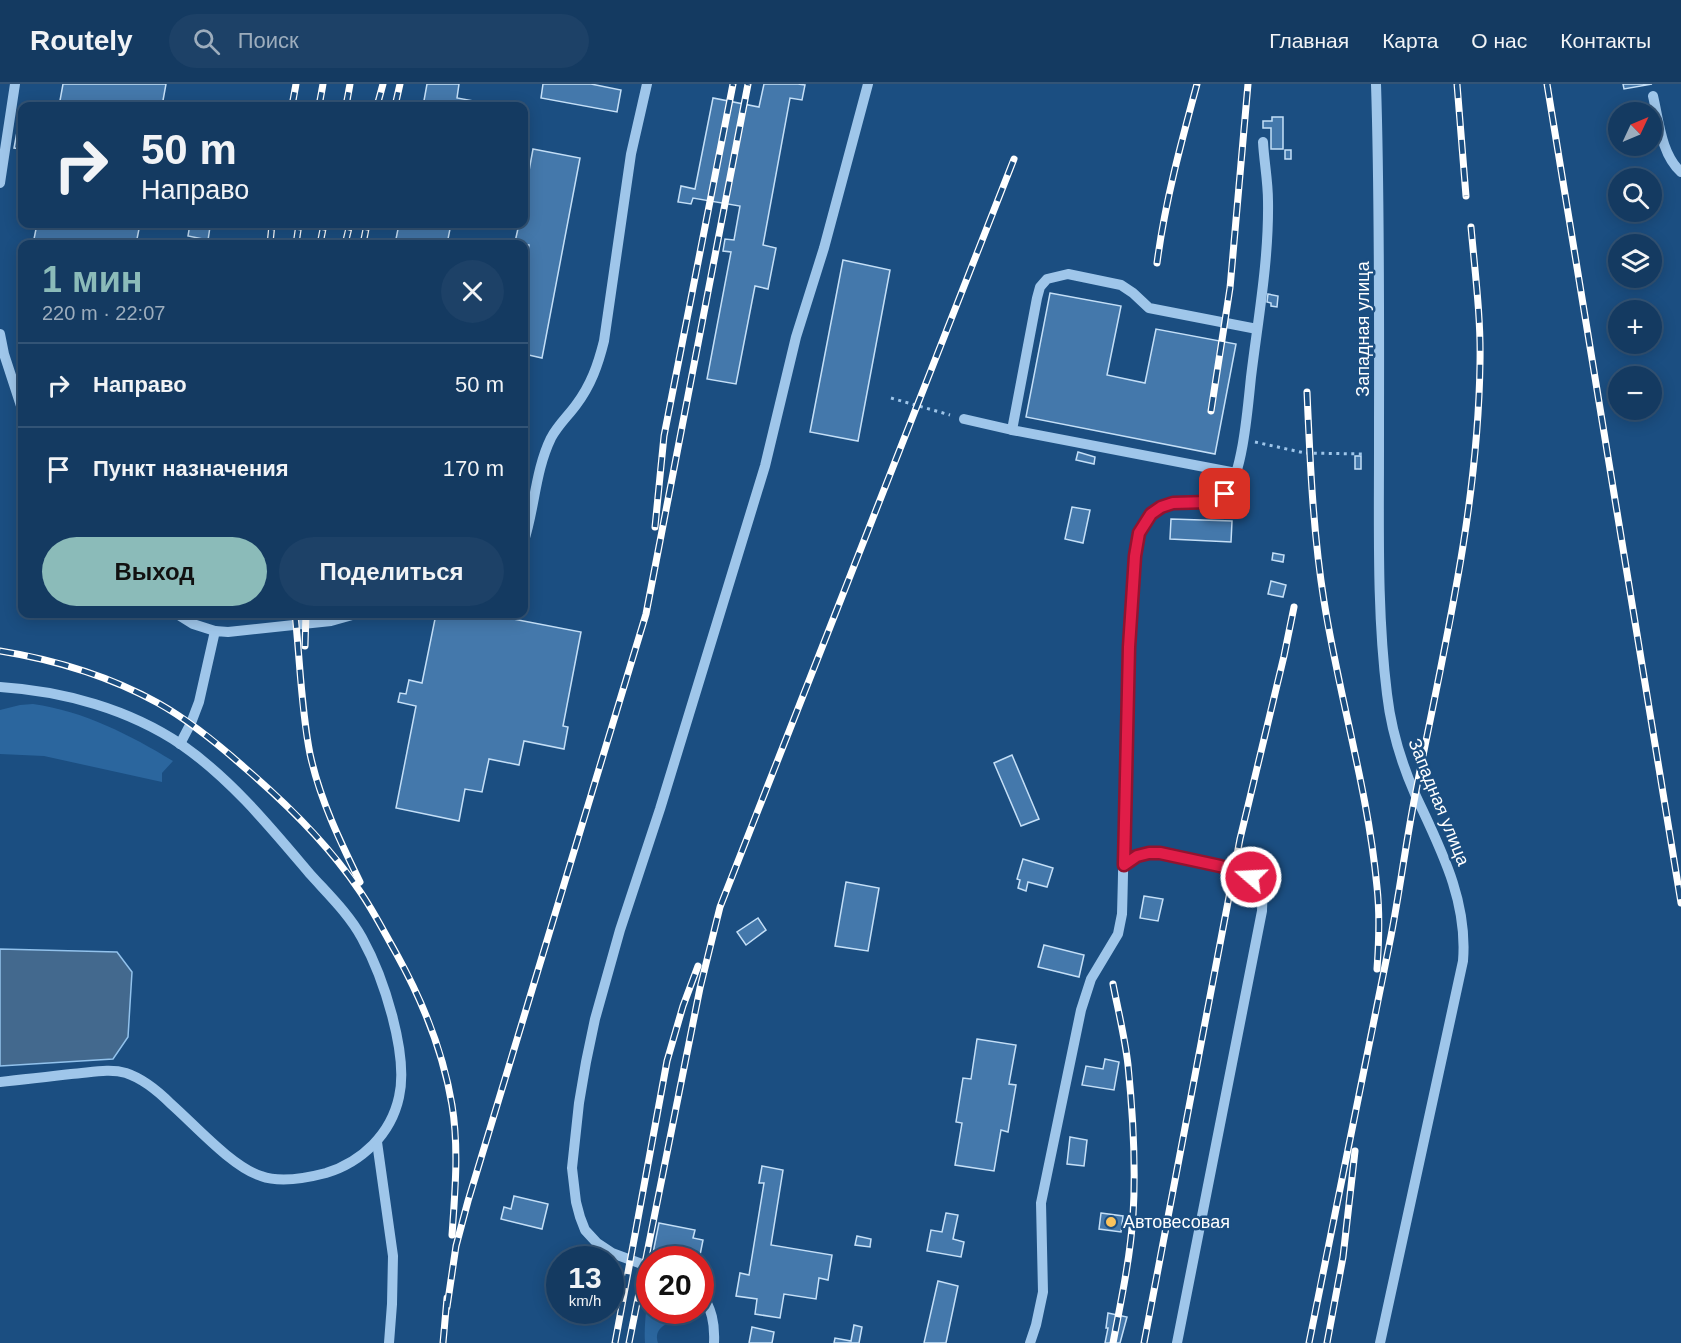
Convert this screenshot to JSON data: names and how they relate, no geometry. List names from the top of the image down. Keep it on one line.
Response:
{"streets":{"street":["Западная улица"]},"places":["Автовесовая"],"north":"top right","page":{"header":"Routely","search":"Поиск","nav":["Главная","Карта","О нас","Контакты"],"map_buttons":["+","−"],"turn":["50 m","Направо"],"heading":["1 мин","220 m · 22:07"],"list":[{"name":"Направо","value":"50 m"},{"name":"Пункт назначения","value":"170 m"}],"buttons":["Выход","Поделиться"],"speed":"13 km/h","limit":"20"}}
